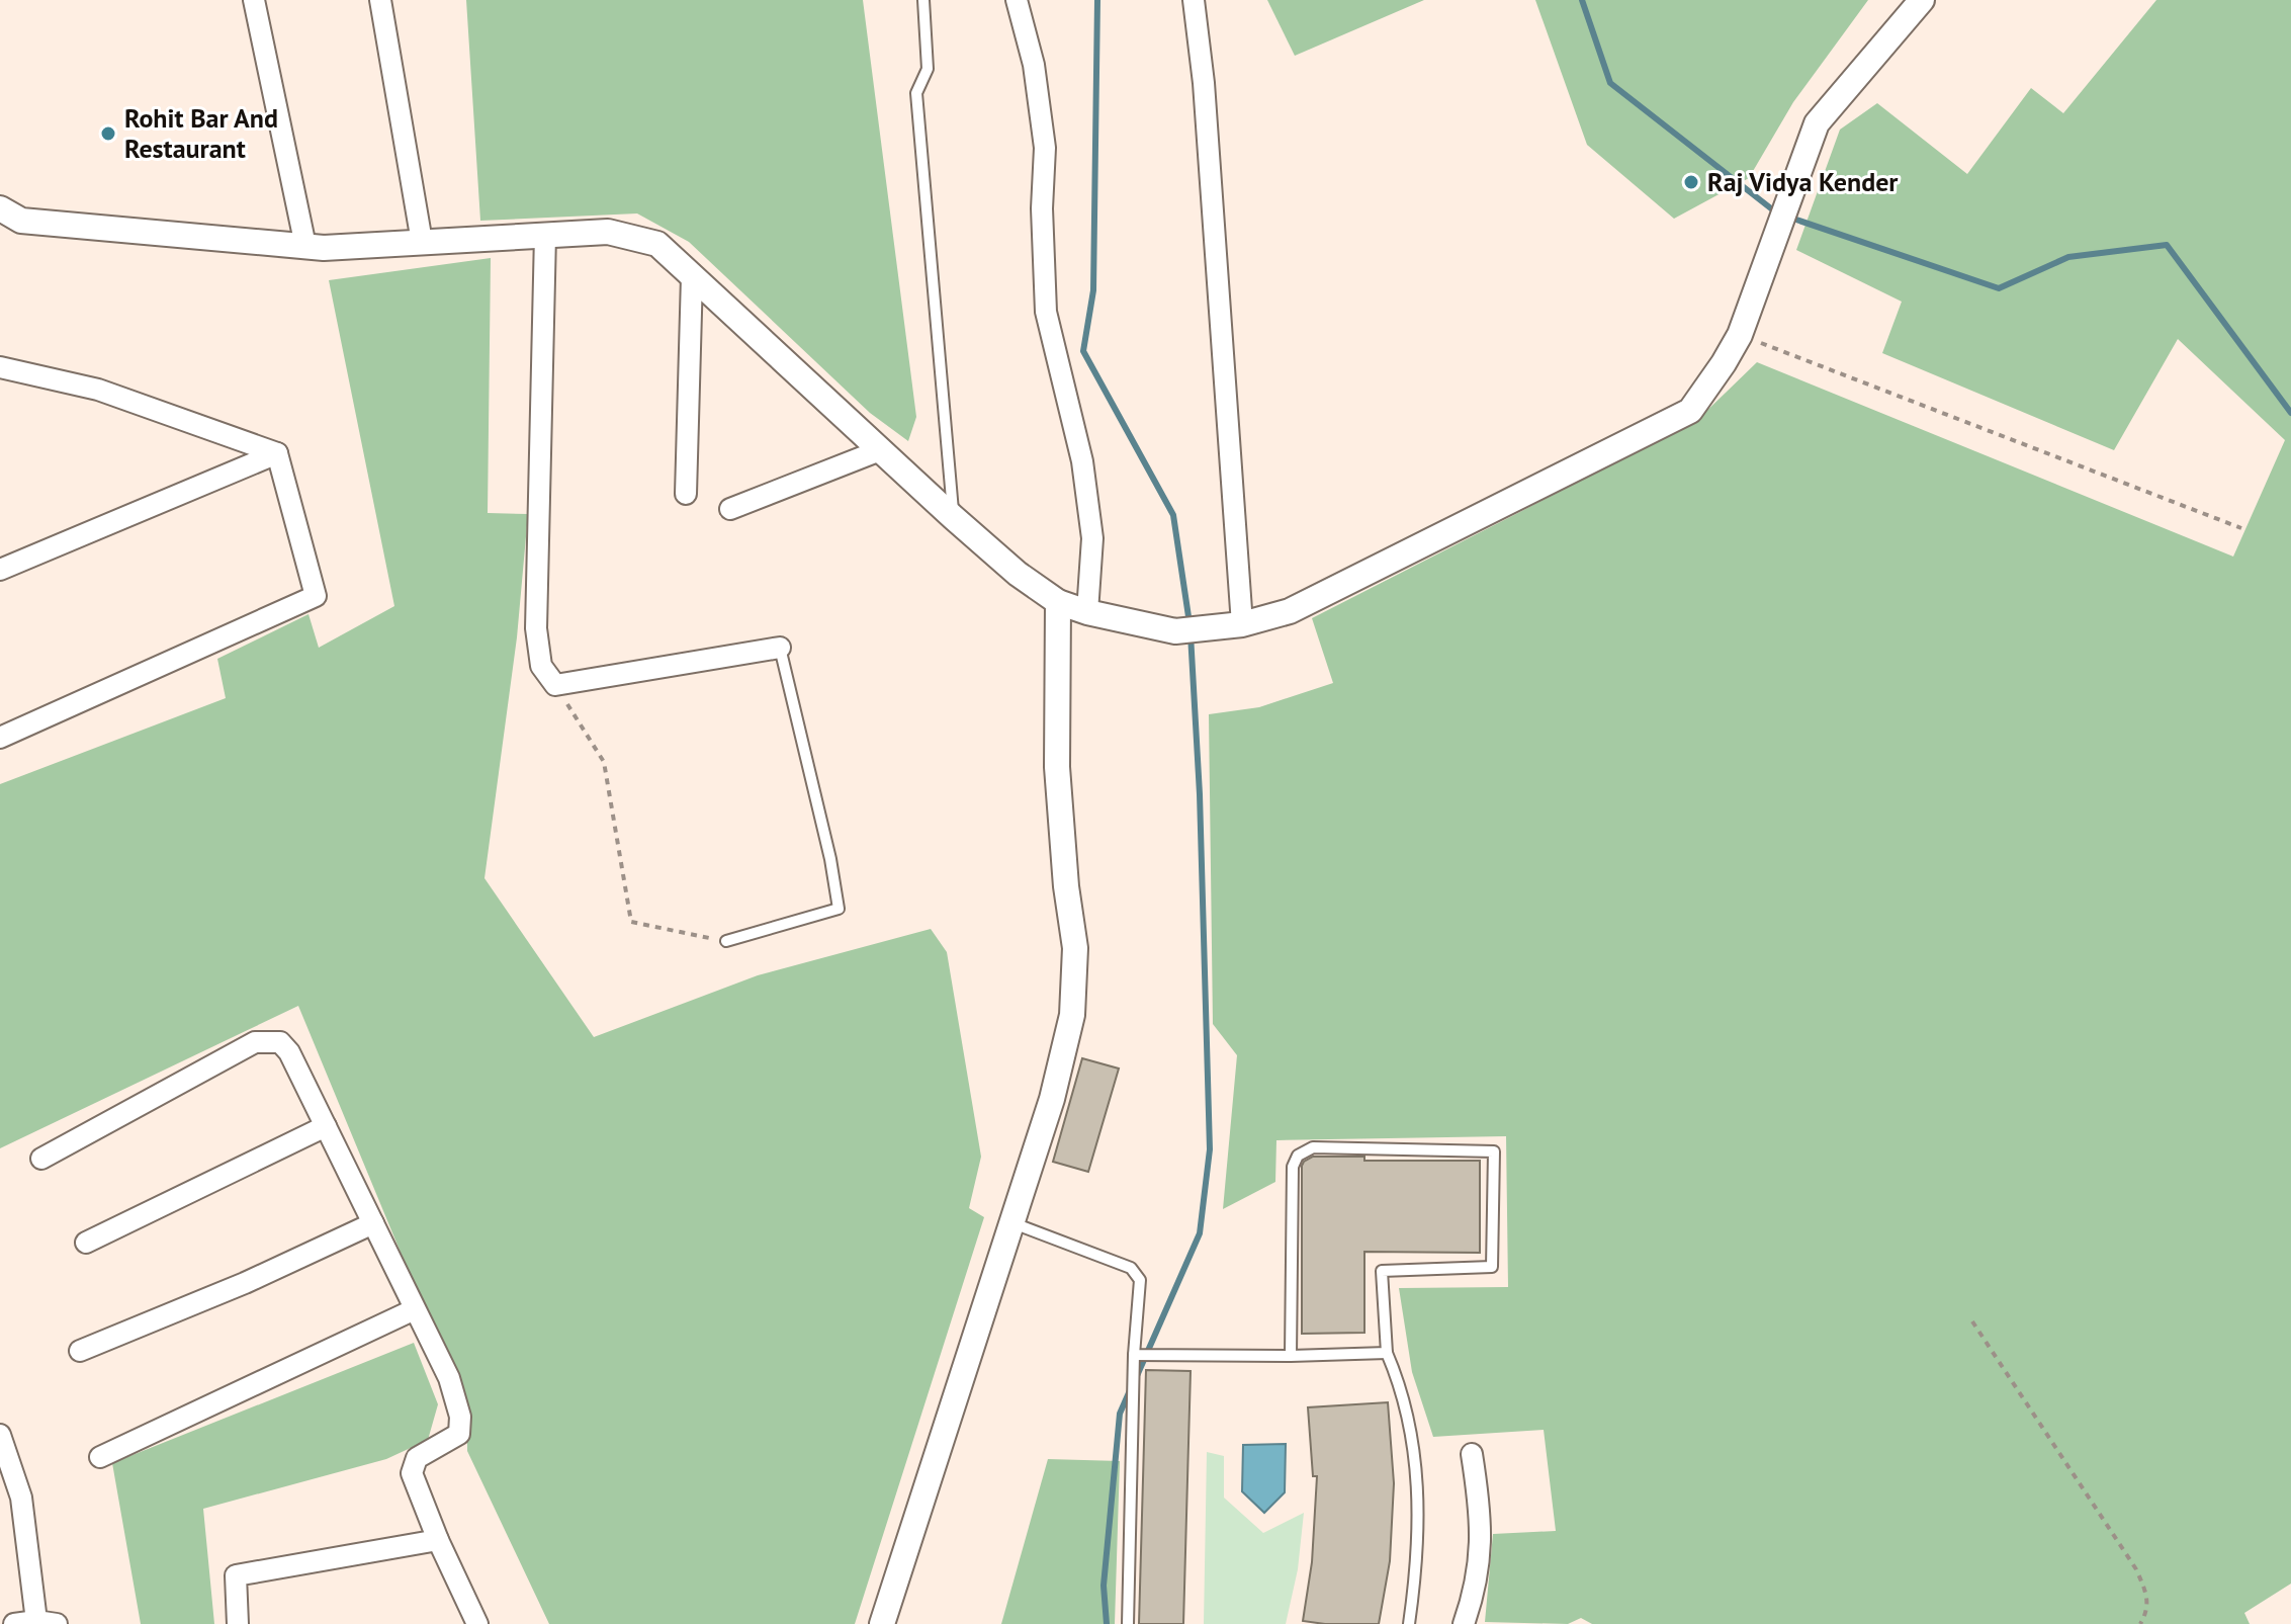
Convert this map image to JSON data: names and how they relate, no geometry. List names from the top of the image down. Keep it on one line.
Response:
{"places":["Rohit Bar And Restaurant","Raj Vidya Kender"]}
